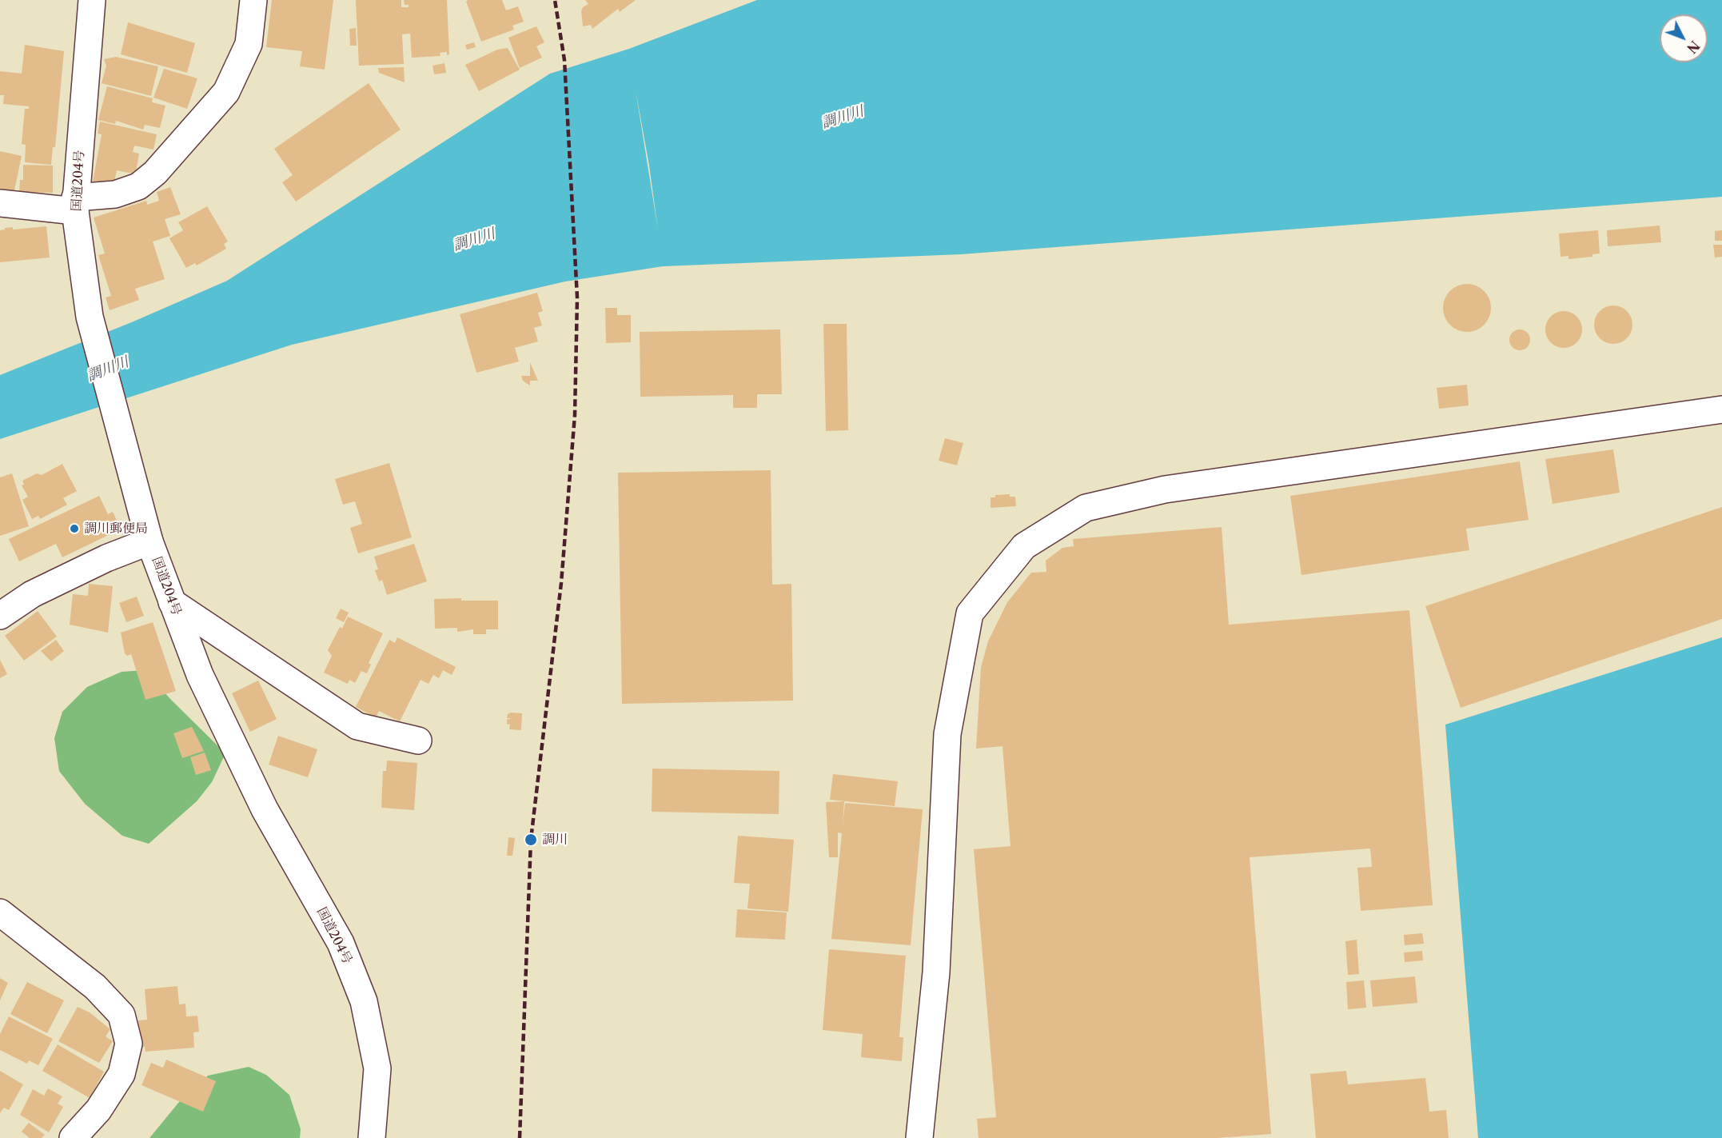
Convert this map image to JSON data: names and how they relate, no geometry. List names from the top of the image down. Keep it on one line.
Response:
{"streets":{"main road":["国道204号"]},"water":["調川川"],"places":["調川郵便局","調川"],"north":"bottom right"}
